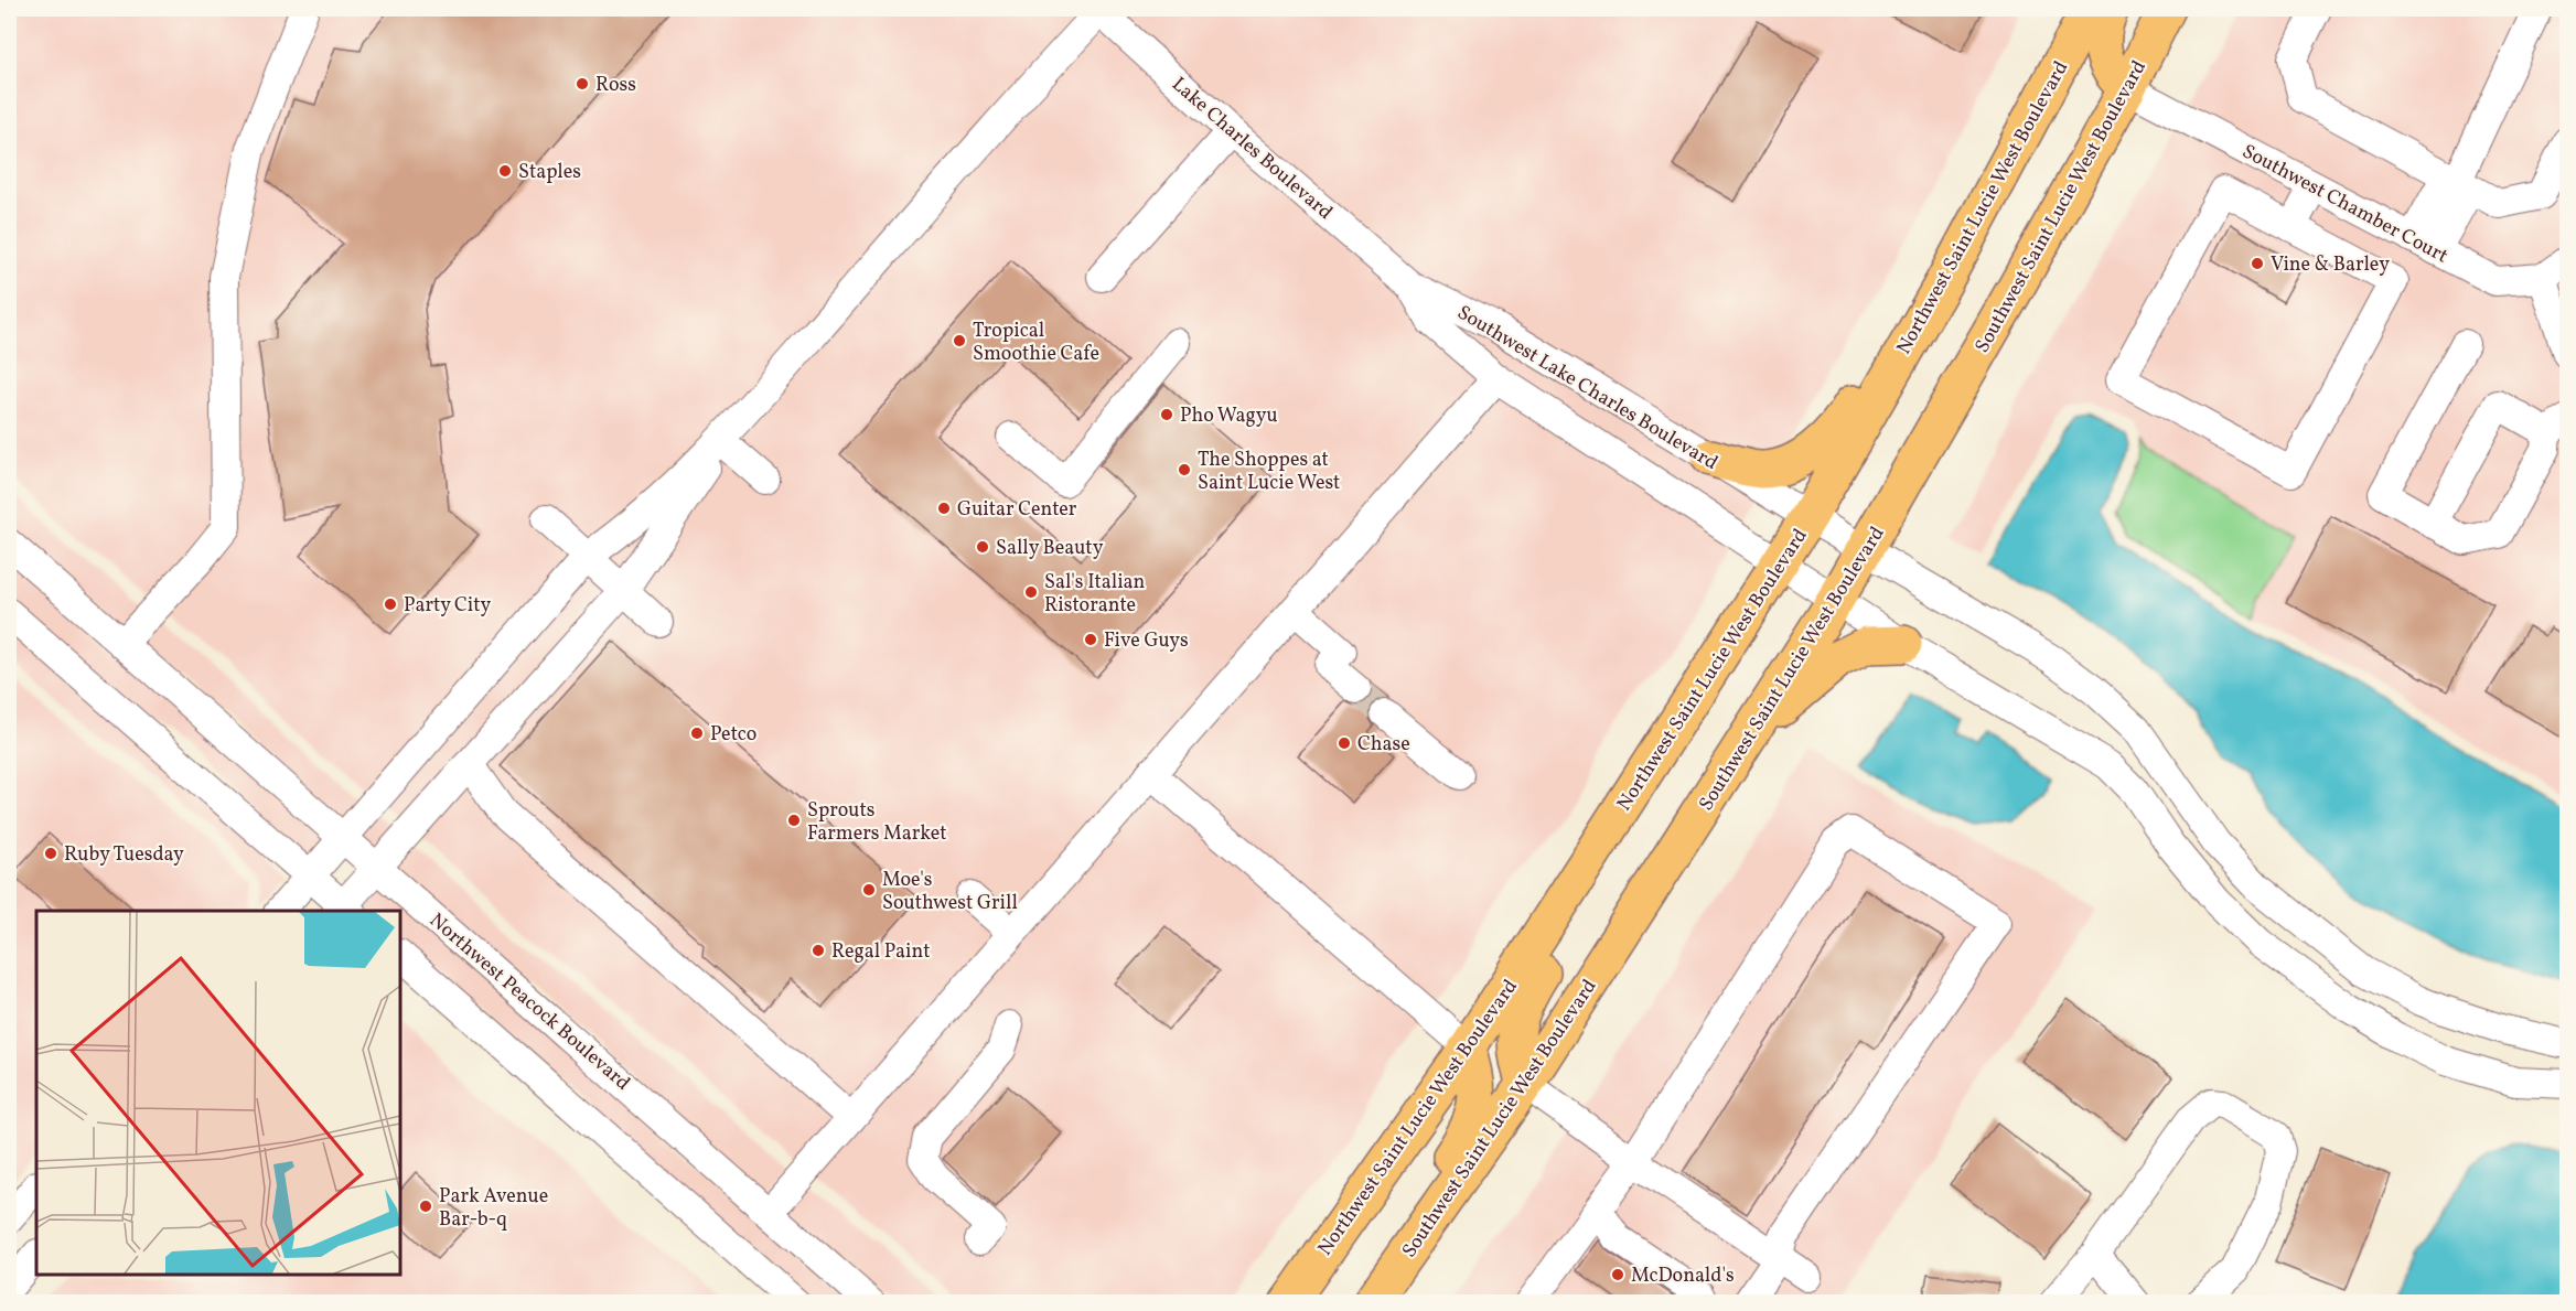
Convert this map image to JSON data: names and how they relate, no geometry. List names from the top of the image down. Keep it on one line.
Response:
{"streets":{"main road":["Southwest Saint Lucie West Boulevard","Northwest Saint Lucie West Boulevard"],"street":["Lake Charles Boulevard","Southwest Chamber Court","Southwest Lake Charles Boulevard","Northwest Peacock Boulevard"]},"crossings":[["Lake Charles Boulevard","Southwest Lake Charles Boulevard"],["Southwest Chamber Court","Southwest Saint Lucie West Boulevard"],["Southwest Saint Lucie West Boulevard","Southwest Lake Charles Boulevard"],["Northwest Saint Lucie West Boulevard","Southwest Lake Charles Boulevard"]],"places":["Ross","Staples","Vine & Barley","Tropical Smoothie Cafe","Pho Wagyu","The Shoppes at Saint Lucie West","Guitar Center","Sally Beauty","Sal's Italian Ristorante","Party City","Five Guys","Petco","Chase","Sprouts Farmers Market","Ruby Tuesday","Moe's Southwest Grill","Regal Paint","Park Avenue Bar-b-q","McDonald's"]}
